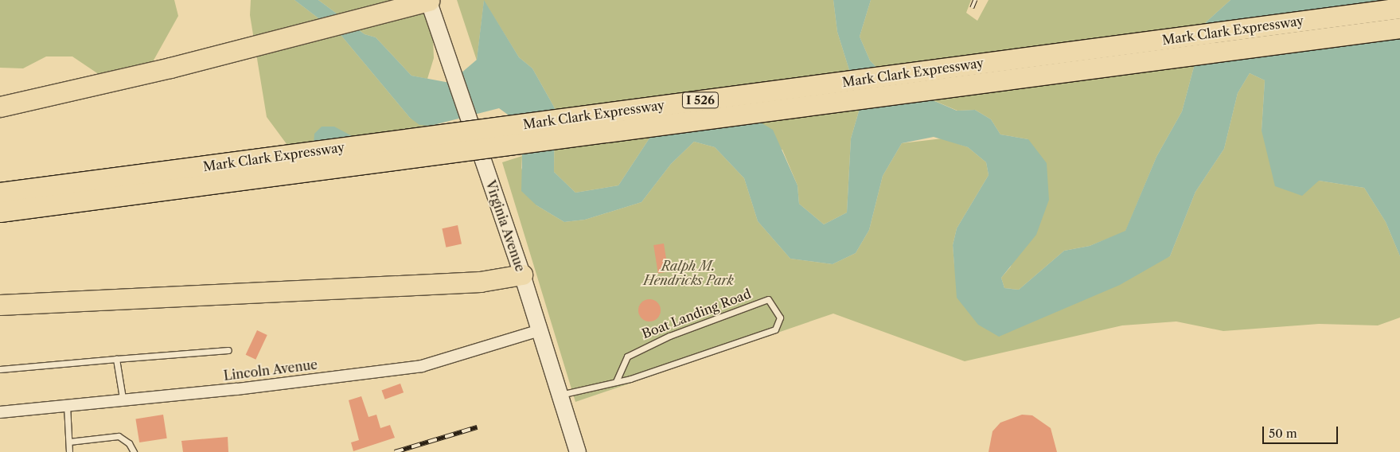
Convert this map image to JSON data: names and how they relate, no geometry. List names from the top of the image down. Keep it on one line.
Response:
{"streets":{"highway":["Mark Clark Expressway","I 526"],"main road":["Virginia Avenue"],"street":["Lincoln Avenue"],"lane":["Boat Landing Road"]},"crossings":[["Virginia Avenue","Boat Landing Road"],["Virginia Avenue","Lincoln Avenue"]],"parks":["Ralph M. Hendricks Park"],"scale_bar":"50 m"}
